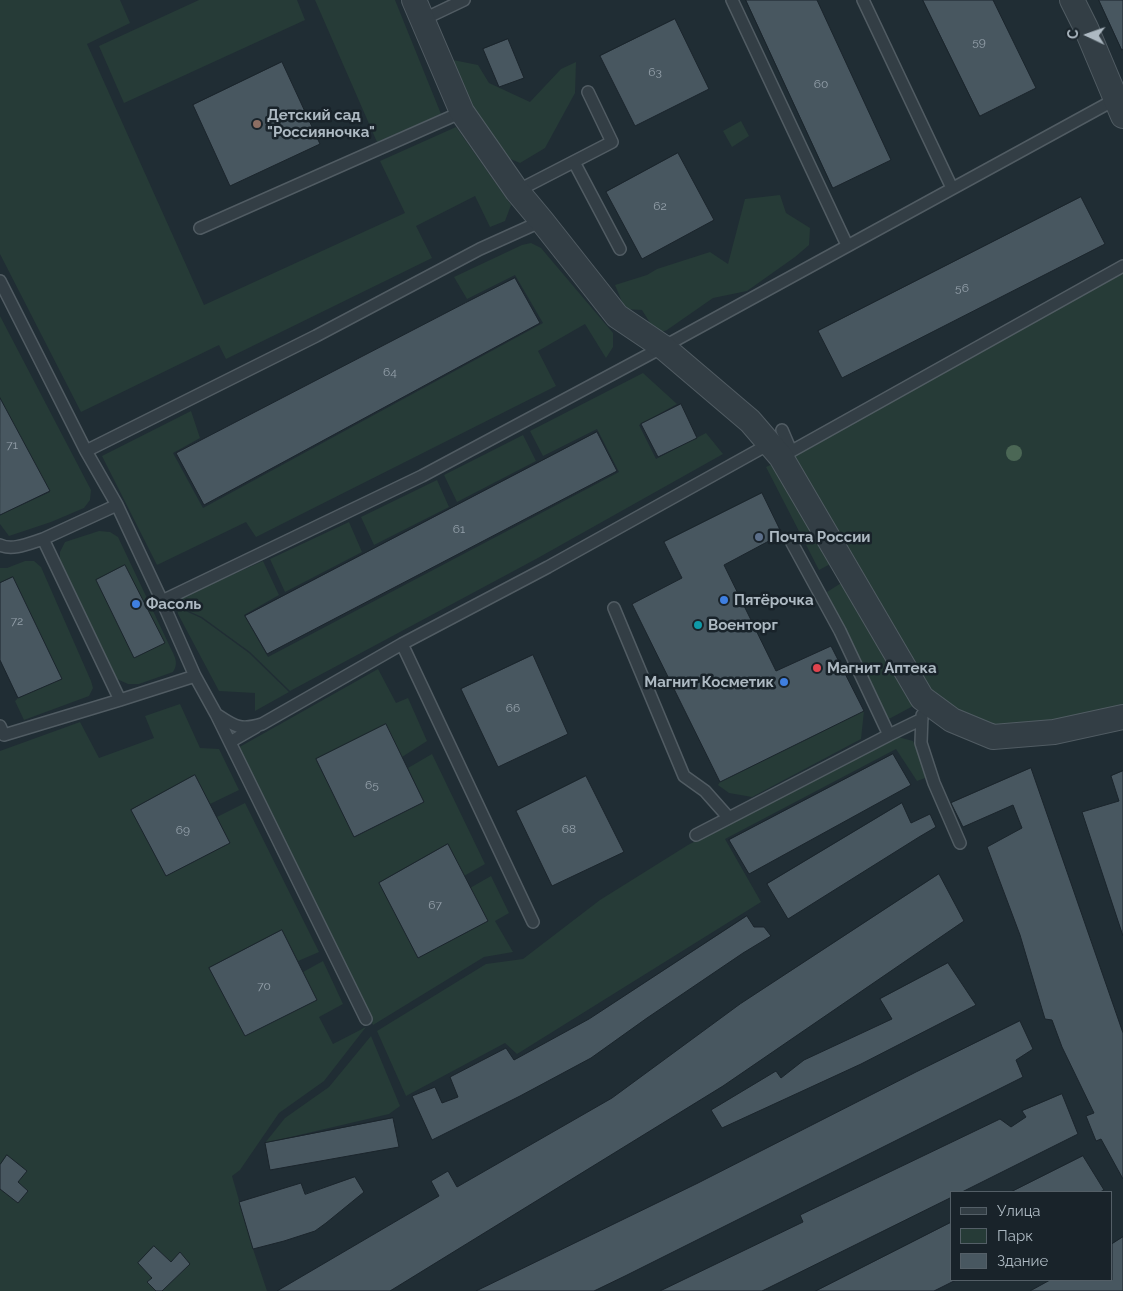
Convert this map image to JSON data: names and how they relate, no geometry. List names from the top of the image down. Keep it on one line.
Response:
{"places":["Детский сад \"Россияночка\"","Почта России","Пятёрочка","Фасоль","Военторг","Магнит Аптека","Магнит Косметик"],"house_numbers":["59","63","60","62","56","64","71","61","72","66","65","68","69","67","70"],"legend":["Улица","Парк","Здание"],"north":"left"}
